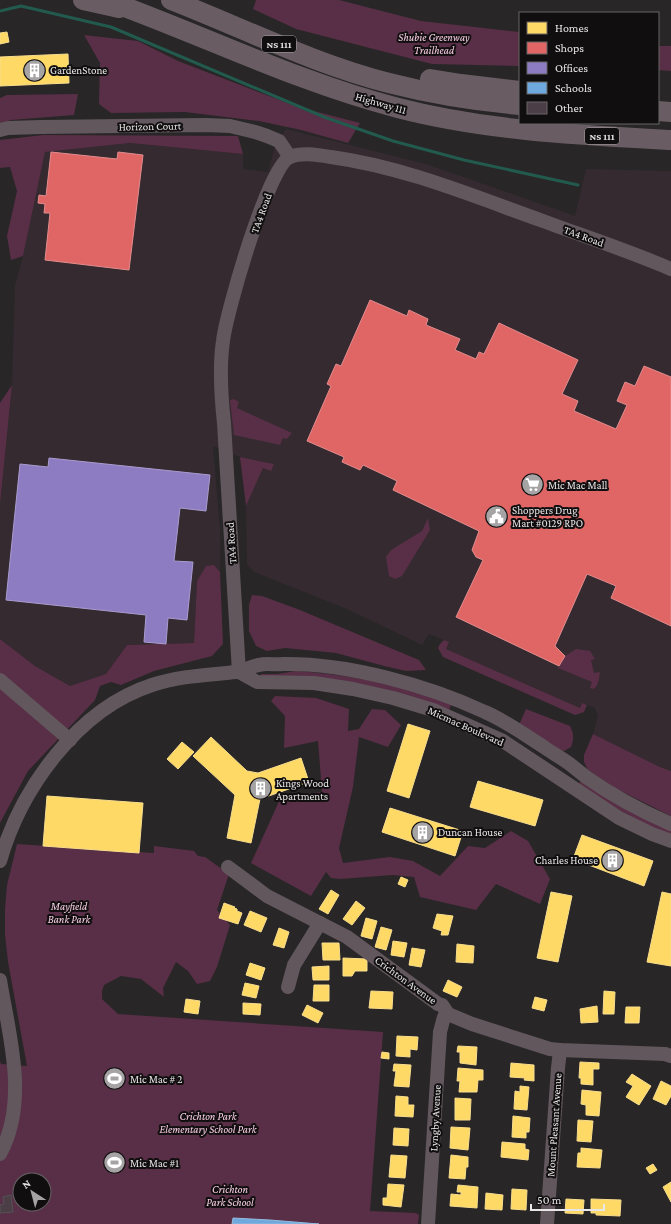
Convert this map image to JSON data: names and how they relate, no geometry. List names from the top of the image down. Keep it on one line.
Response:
{"streets":{"highway":["NS 111","Highway 111"],"street":["Horizon Court","TA4 Road","Micmac Boulevard","Crichton Avenue","Lyngby Avenue","Mount Pleasant Avenue"]},"crossings":[["Horizon Court","TA4 Road"],["TA4 Road","Micmac Boulevard"],["Crichton Avenue","Lyngby Avenue"],["Crichton Avenue","Mount Pleasant Avenue"]],"parks":["Shubie Greenway Trailhead","Mayfield Bank Park","Crichton Park Elementary School Park","Crichton Park School"],"places":{"building":["GardenStone","Kings Wood Apartments","Duncan House","Charles House"],"supermarket":["Mic Mac Mall"],"public building":["Shoppers Drug Mart #0129 RPO"],"sports":["Mic Mac # 2","Mic Mac #1"]},"legend":["Homes","Shops","Offices","Schools","Other"],"scale_bar":"50 m","north":"top left"}
